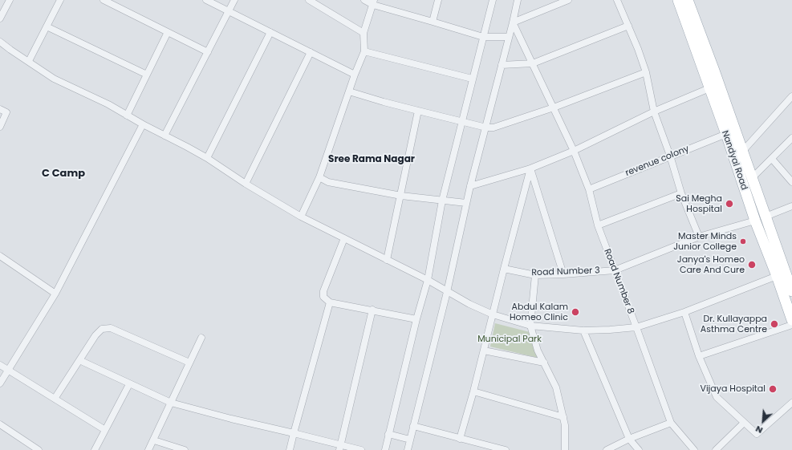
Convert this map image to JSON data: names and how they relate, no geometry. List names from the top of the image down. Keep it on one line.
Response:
{"streets":{"main road":["Nandyal Road"],"street":["revenue colony","Road Number 3","Road Number 8"]},"crossings":[["Nandyal Road","revenue colony"],["Nandyal Road","Road Number 3"],["revenue colony","Road Number 8"],["Road Number 3","Road Number 8"]],"districts":["Sree Rama Nagar","C Camp"],"parks":["Municipal Park"],"places":["Sai Megha Hospital","Master Minds Junior College","Janya's Homeo Care And Cure","Abdul Kalam Homeo Clinic","Dr. Kullayappa Asthma Centre","Vijaya Hospital"],"north":"bottom left"}
